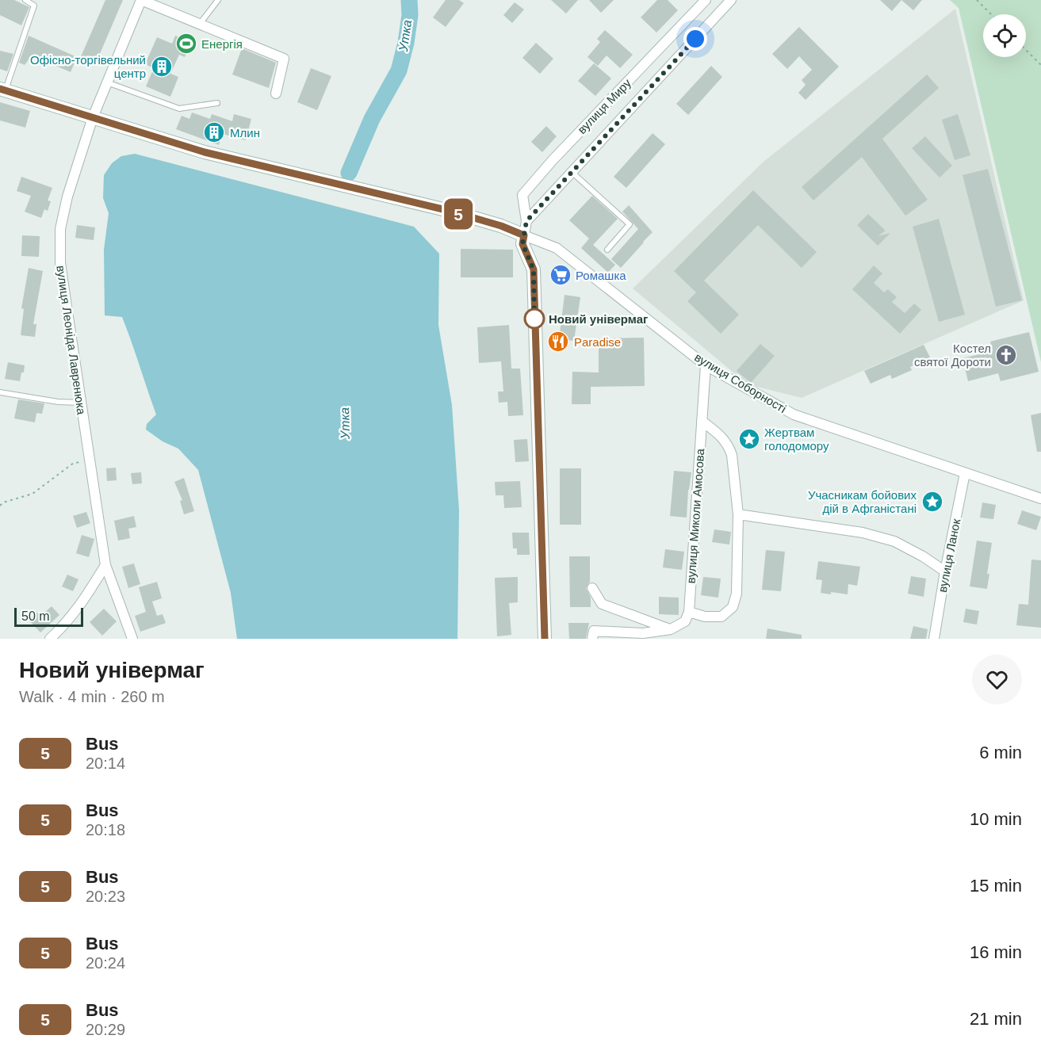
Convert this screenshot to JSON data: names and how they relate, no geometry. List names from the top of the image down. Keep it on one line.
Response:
{"streets":{"main road":["вулиця Миру","вулиця Соборності"],"street":["вулиця Леоніда Лавренюка","вулиця Миколи Амосова","вулиця Ланок"]},"crossings":[["вулиця Миру","вулиця Соборності"],["вулиця Леоніда Лавренюка","вулиця Соборності"],["вулиця Соборності","вулиця Миколи Амосова"],["вулиця Соборності","вулиця Ланок"]],"water":["Утка"],"places":{"sports":["Енергія"],"building":["Офісно-торгівельний центр","Млин"],"supermarket":["Ромашка"],"other":["Новий універмаг"],"restaurant":["Paradise"],"church":["Костел святої Дороти"],"place":["Жертвам голодомору","Учасникам бойових дій в Афганістані"]},"lines":["bus line 5"],"scale_bar":"50 m","page":{"on_map":"5","scale":"50 m","heading":["Новий універмаг","Walk · 4 min · 260 m"],"list":[{"mark":"5","name":"Bus","note":"20:14","value":"6 min"},{"mark":"5","name":"Bus","note":"20:18","value":"10 min"},{"mark":"5","name":"Bus","note":"20:23","value":"15 min"},{"mark":"5","name":"Bus","note":"20:24","value":"16 min"},{"mark":"5","name":"Bus","note":"20:29","value":"21 min"}]}}
